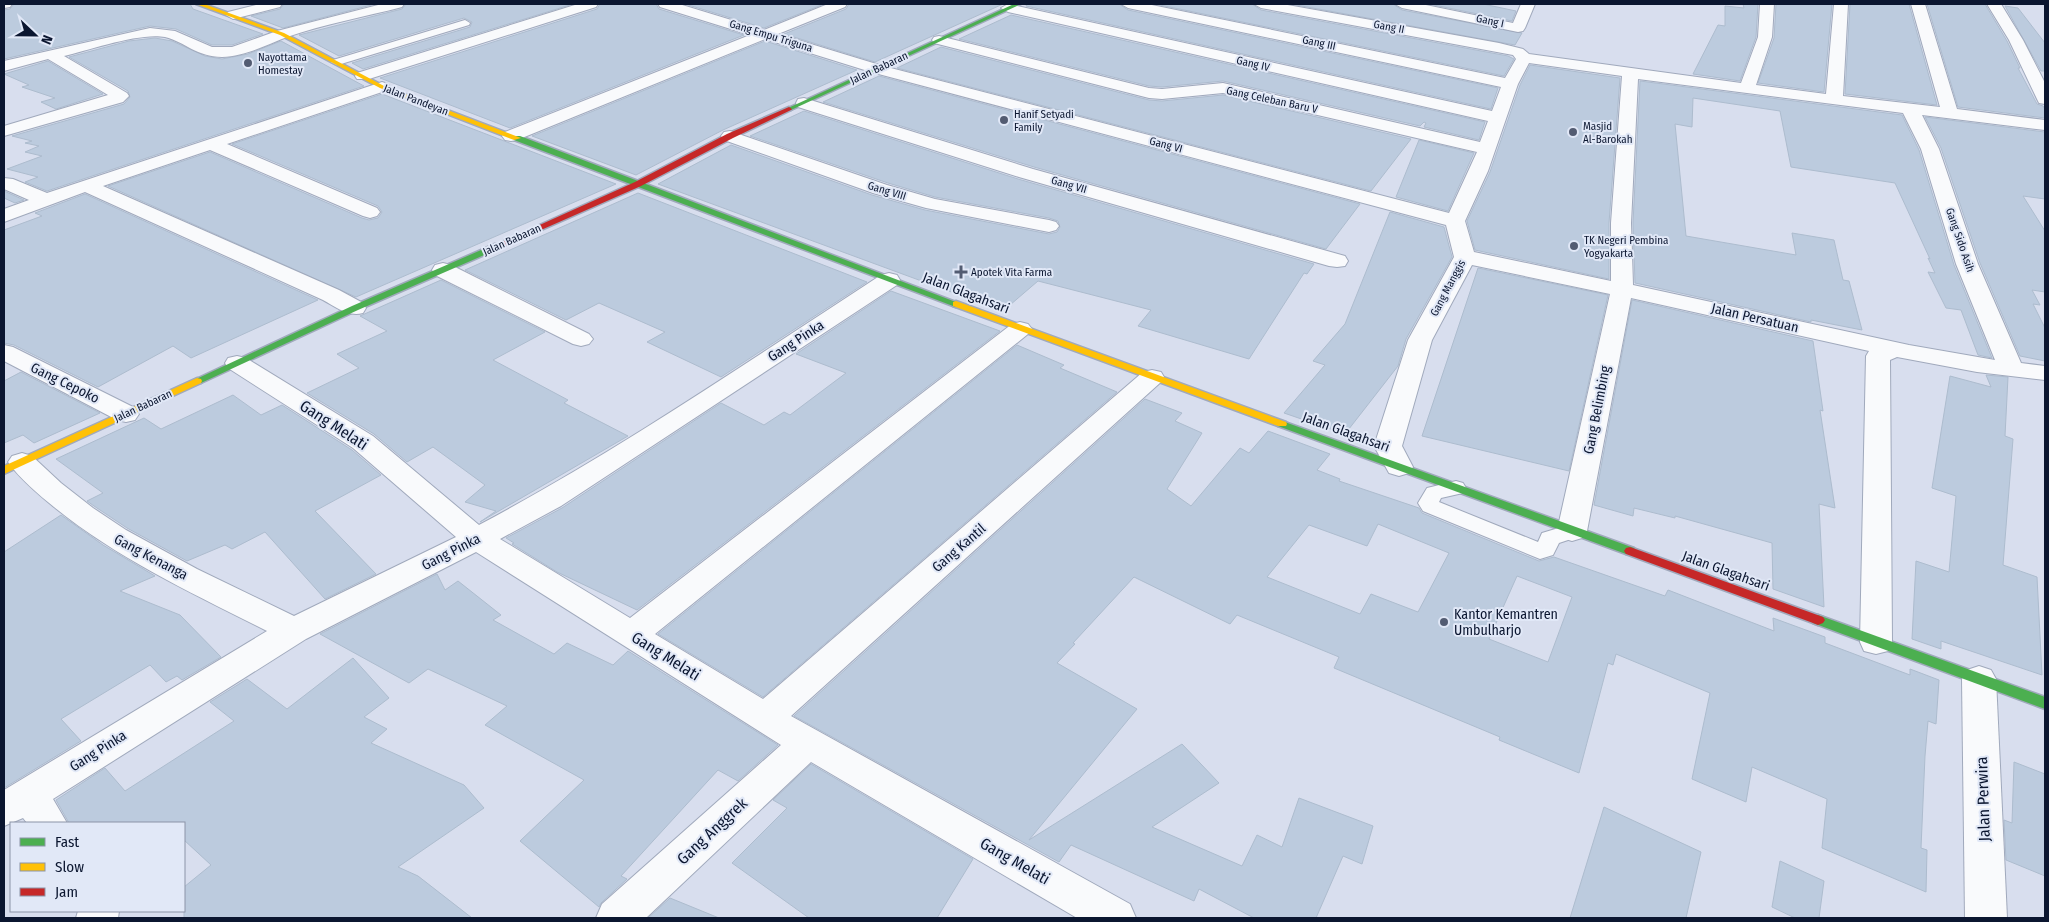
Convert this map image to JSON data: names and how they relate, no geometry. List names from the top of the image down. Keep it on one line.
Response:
{"streets":{"street":["Gang I","Gang II","Gang Empu Triguna","Gang III","Gang IV","Jalan Babaran","Jalan Pandeyan","Gang Celeban Baru V","Gang VI","Gang VII","Gang VIII","Gang Sido Asih","Gang Manggis","Jalan Glagahsari","Jalan Persatuan","Gang Pinka","Gang Cepoko","Gang Belimbing","Gang Melati","Gang Kantil","Gang Kenanga","Jalan Perwira","Gang Anggrek"]},"crossings":[["Gang II","Gang Sido Asih"],["Gang II","Gang Belimbing"],["Gang Empu Triguna","Jalan Babaran"],["Gang Empu Triguna","Gang VI"],["Gang IV","Jalan Babaran"],["Jalan Babaran","Jalan Pandeyan"],["Jalan Babaran","Gang Celeban Baru V"],["Jalan Babaran","Gang VI"],["Jalan Babaran","Gang VII"],["Jalan Babaran","Gang VIII"],["Jalan Babaran","Jalan Glagahsari"],["Jalan Babaran","Gang Cepoko"],["Jalan Babaran","Gang Melati"],["Jalan Babaran","Gang Kenanga"],["Jalan Pandeyan","Jalan Glagahsari"],["Gang VI","Gang Manggis"],["Gang Sido Asih","Jalan Persatuan"],["Gang Manggis","Jalan Glagahsari"],["Gang Manggis","Jalan Persatuan"],["Jalan Glagahsari","Gang Pinka"],["Jalan Glagahsari","Gang Belimbing"],["Jalan Glagahsari","Gang Kantil"],["Jalan Glagahsari","Jalan Perwira"],["Jalan Persatuan","Gang Belimbing"],["Gang Pinka","Gang Melati"],["Gang Pinka","Gang Kenanga"],["Gang Melati","Gang Kantil"],["Gang Melati","Gang Anggrek"]],"places":{"other":["Nayottama Homestay","Hanif Setyadi Family","Masjid Al-Barokah","TK Negeri Pembina Yogyakarta","Kantor Kemantren Umbulharjo"],"health":["Apotek Vita Farma"]},"legend":["Fast","Slow","Jam"],"north":"right"}
